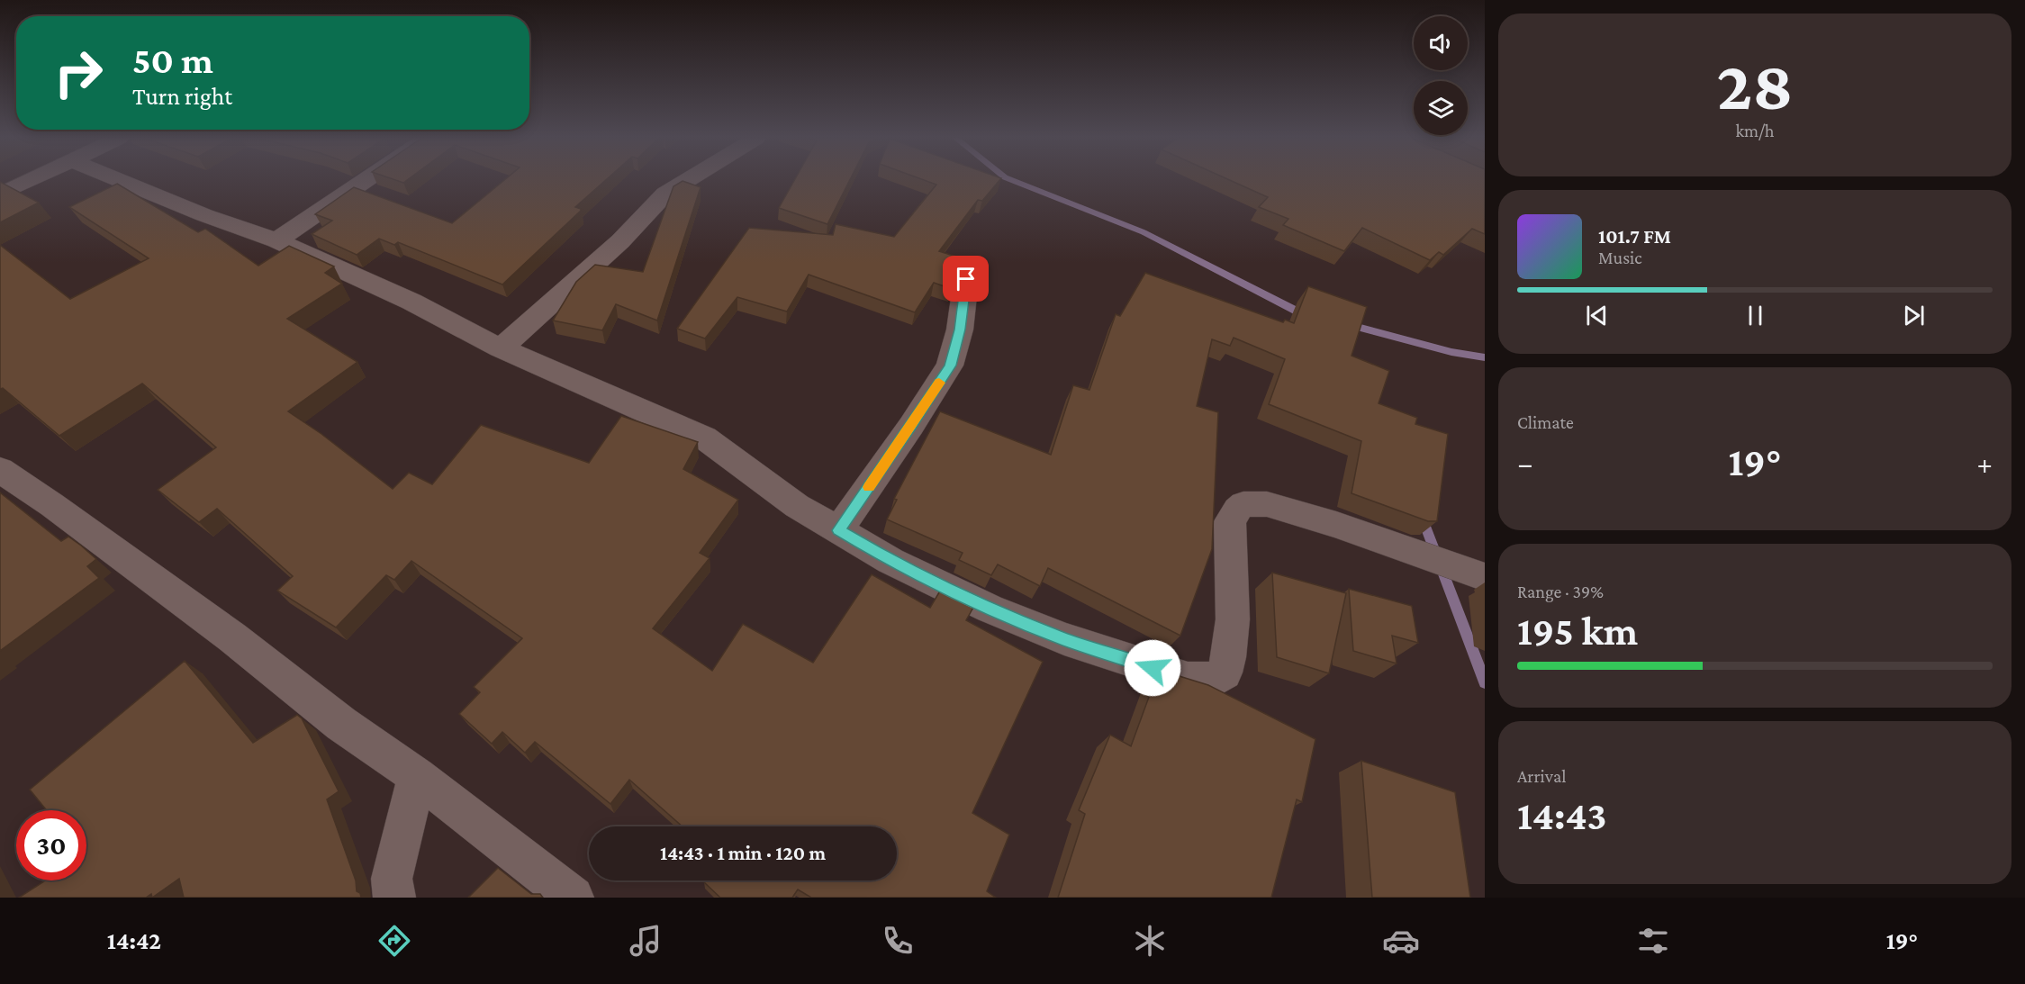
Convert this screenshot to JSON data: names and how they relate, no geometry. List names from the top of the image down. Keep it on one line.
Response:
{"page":{"tile":[["28","km/h"],"Climate",["Range · 39%","195 km"],["Arrival","14:43"]],"turn":["50 m","Turn right"],"song":["101.7 FM","Music"],"heat":["−","19°","+"],"limit":"30","trip":"14:43 · 1 min · 120 m","tabs":["14:42","19°"]}}
